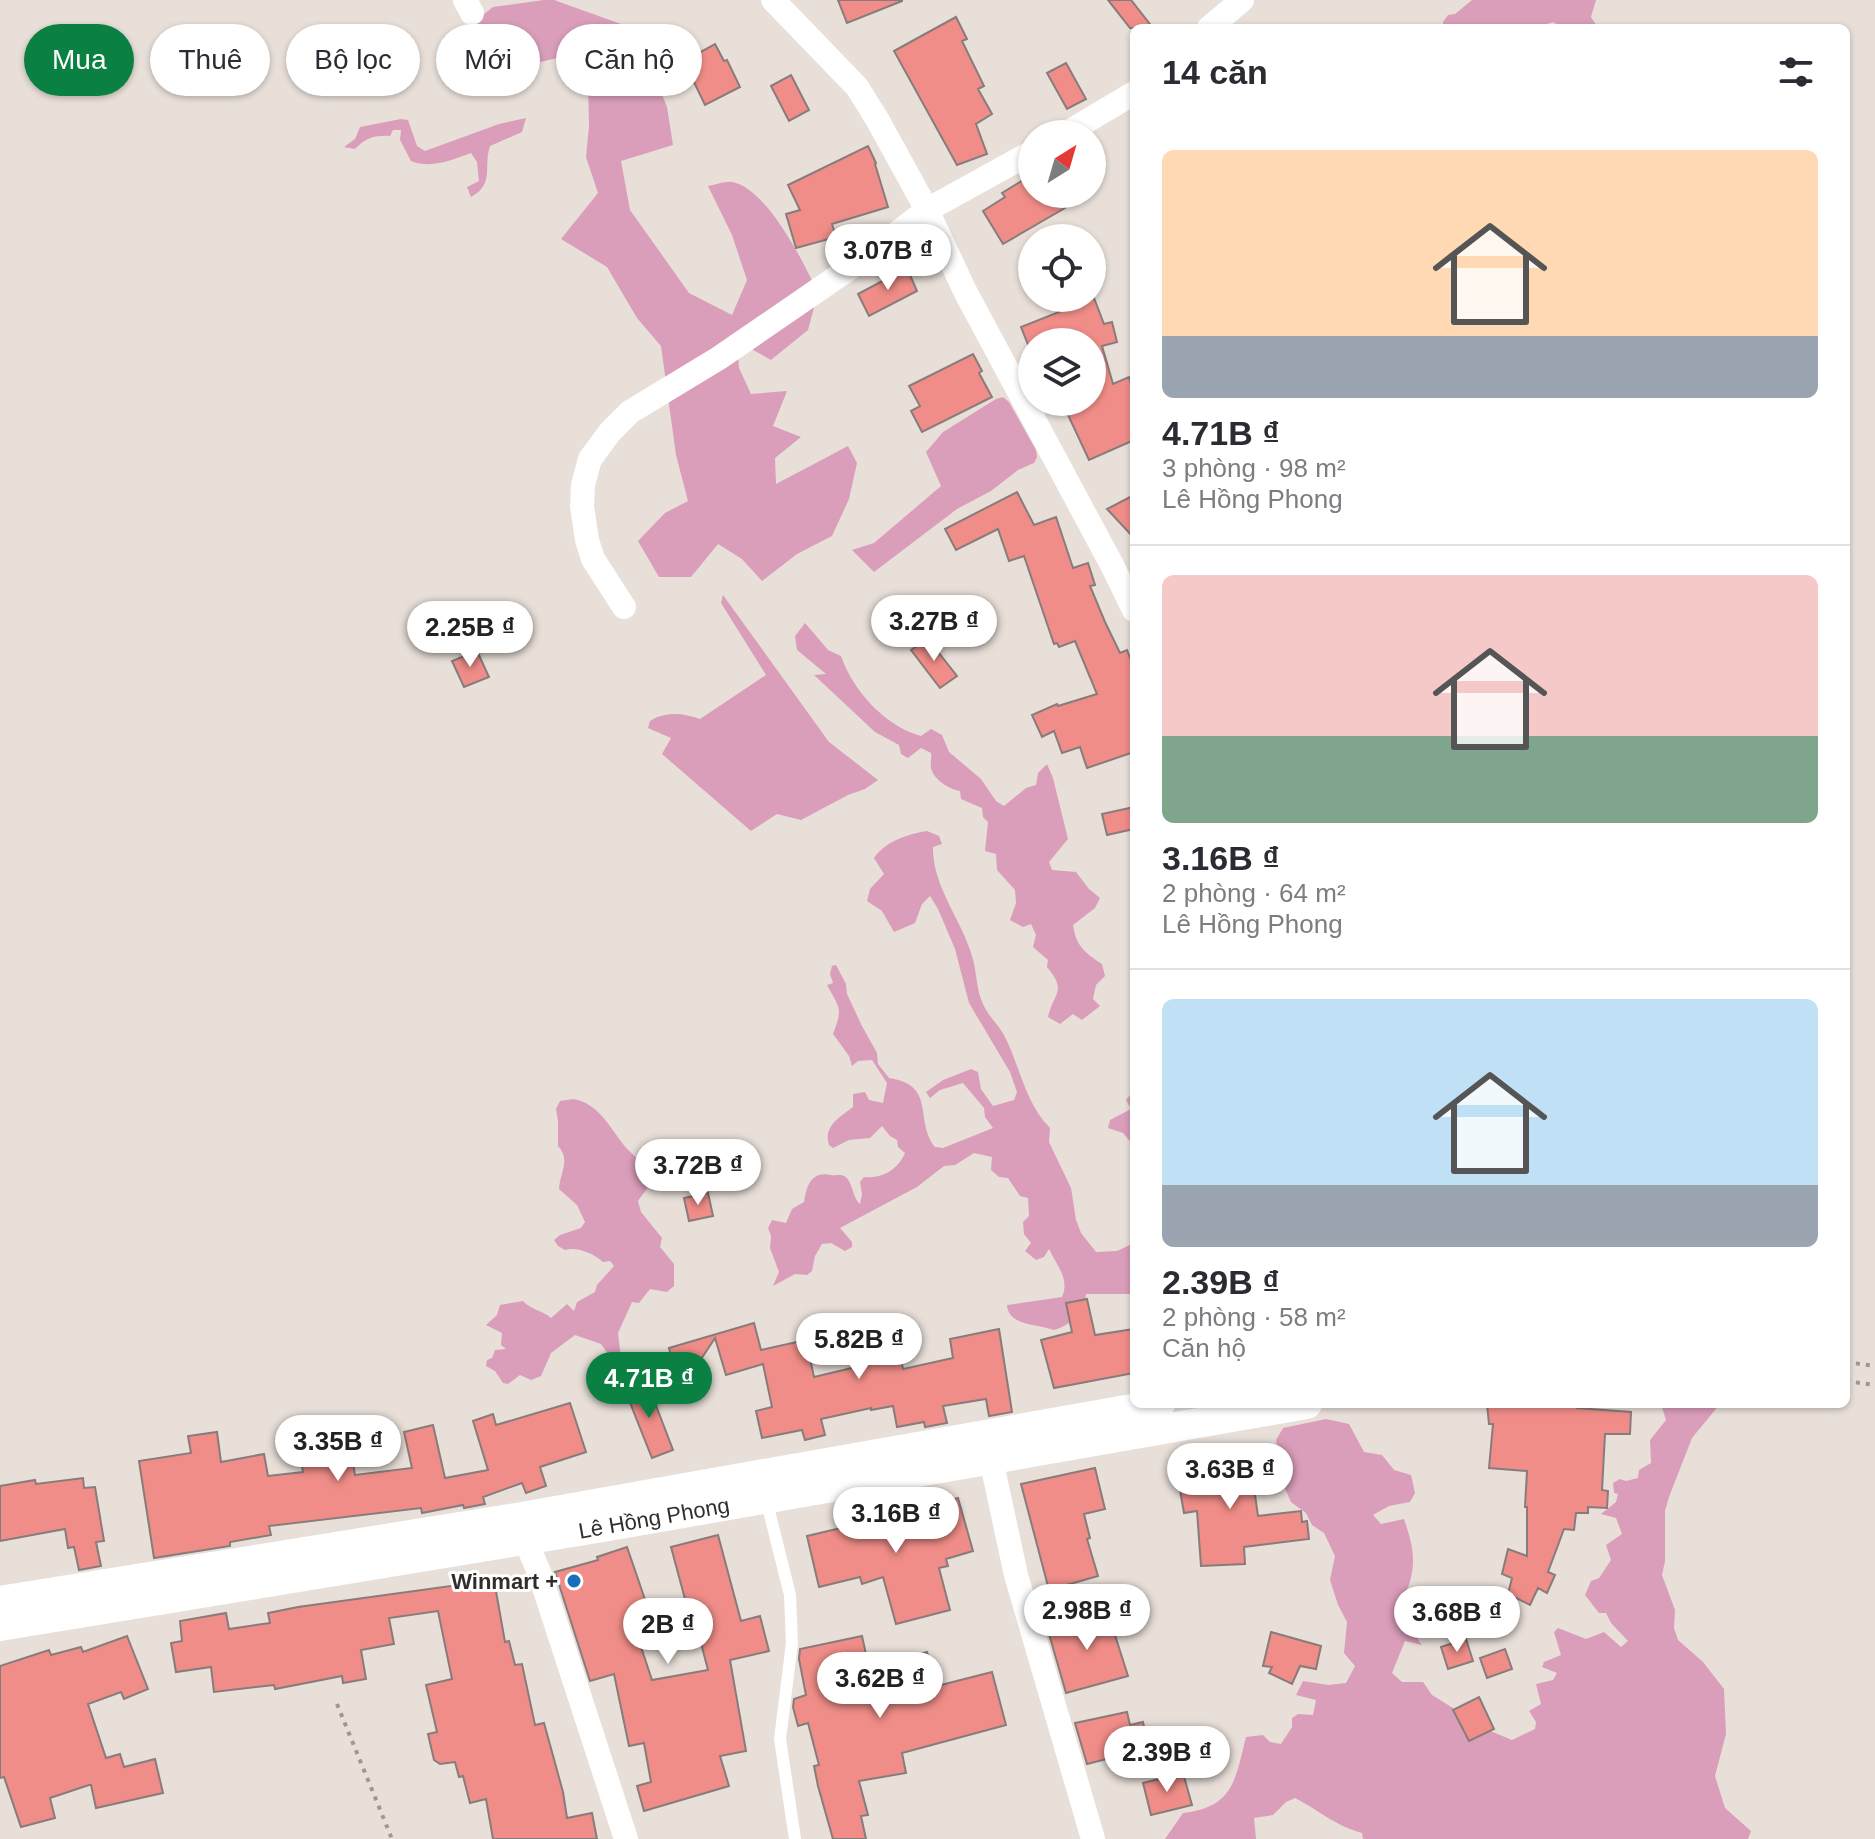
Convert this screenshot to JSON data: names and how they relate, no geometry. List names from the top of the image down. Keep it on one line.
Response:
{"streets":{"street":["Lê Hồng Phong"]},"places":["Winmart +"],"north":"top right","page":{"chip":["Mua","Thuê","Bộ lọc","Mới","Căn hộ"],"heading":"14 căn","list":[{"name":"4.71B ₫","note":"3 phòng · 98 m² · Lê Hồng Phong"},{"name":"3.16B ₫","note":"2 phòng · 64 m² · Lê Hồng Phong"},{"name":"2.39B ₫","note":"2 phòng · 58 m² · Căn hộ"}],"price":["3.07B ₫","3.27B ₫","2.25B ₫","3.72B ₫","5.82B ₫","4.71B ₫","3.35B ₫","3.63B ₫","3.16B ₫","2.98B ₫","3.68B ₫","2B ₫","3.62B ₫","2.39B ₫"]}}
